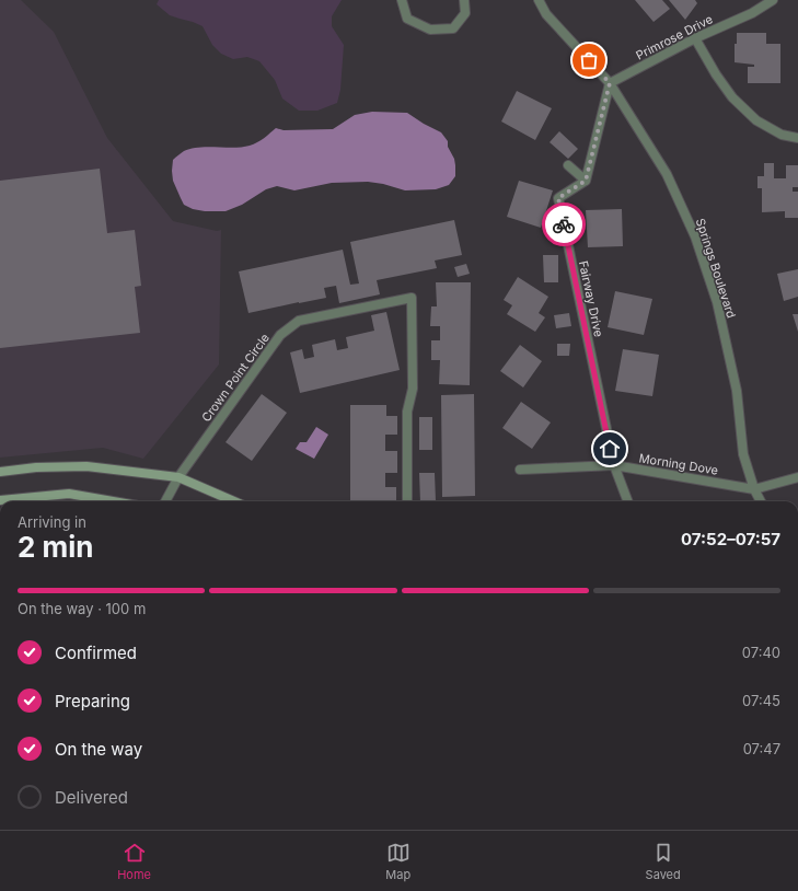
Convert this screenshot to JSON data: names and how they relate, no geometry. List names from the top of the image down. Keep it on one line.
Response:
{"streets":{"street":["Primrose Drive","Springs Boulevard","Fairway Drive","Crown Point Circle","Morning Dove"]},"crossings":[["Primrose Drive","Springs Boulevard"],["Springs Boulevard","Morning Dove"],["Fairway Drive","Morning Dove"]],"page":{"heading":["2 min","Arriving in","07:52–07:57"],"bar":"On the way · 100 m","list":[["Confirmed","07:40"],["Preparing","07:45"],["On the way","07:47"],"Delivered"],"tabs":["Home","Map","Saved"]}}
